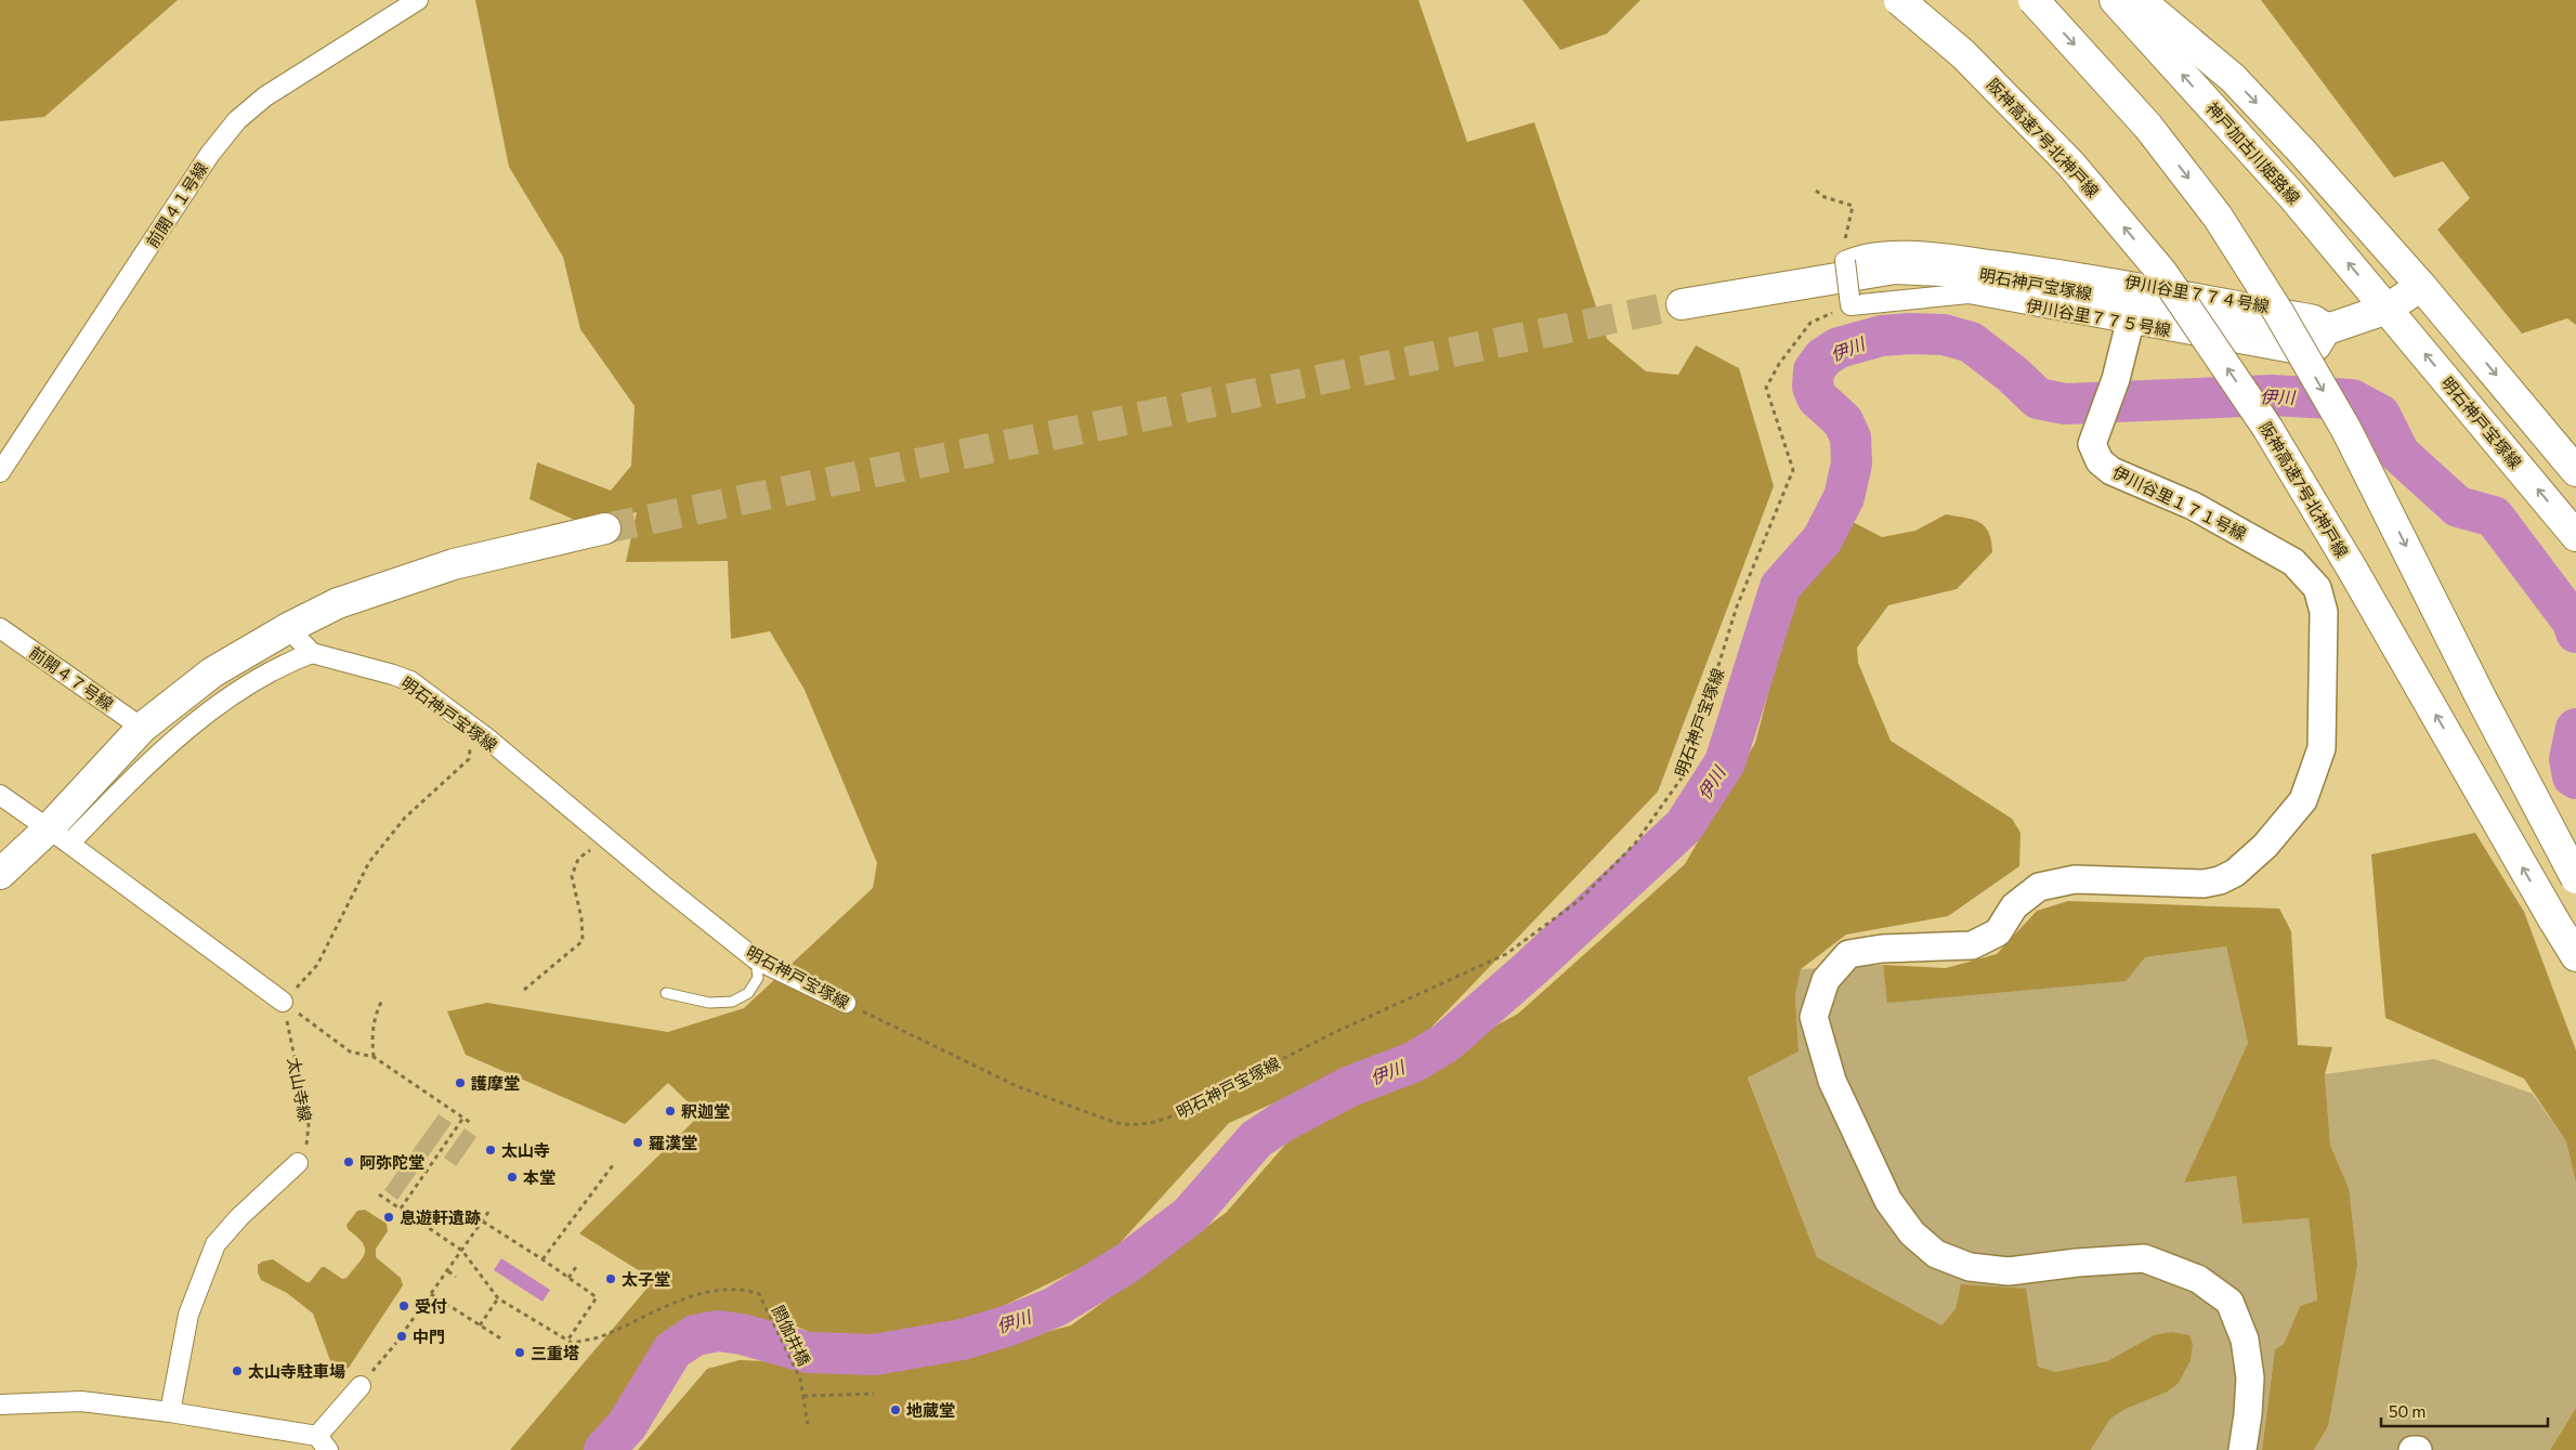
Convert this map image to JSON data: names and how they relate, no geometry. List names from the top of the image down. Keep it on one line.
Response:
{"streets":{"main road":["阪神高速7号北神戸線","神戸加古川姫路線","明石神戸宝塚線"],"street":["前開４１号線","伊川谷里７７４号線","伊川谷里７７５号線","伊川谷里１７１号線","前開４７号線"],"path":["太山寺線","閼伽井橋"]},"crossings":[["神戸加古川姫路線","明石神戸宝塚線"],["明石神戸宝塚線","伊川谷里７７４号線"],["明石神戸宝塚線","伊川谷里７７５号線"],["伊川谷里７７４号線","伊川谷里７７５号線"],["伊川谷里７７５号線","伊川谷里１７１号線"]],"water":["伊川"],"places":["護摩堂","釈迦堂","羅漢堂","太山寺","阿弥陀堂","本堂","息遊軒遺跡","太子堂","受付","中門","三重塔","太山寺駐車場","地蔵堂"],"scale_bar":"50 m"}
